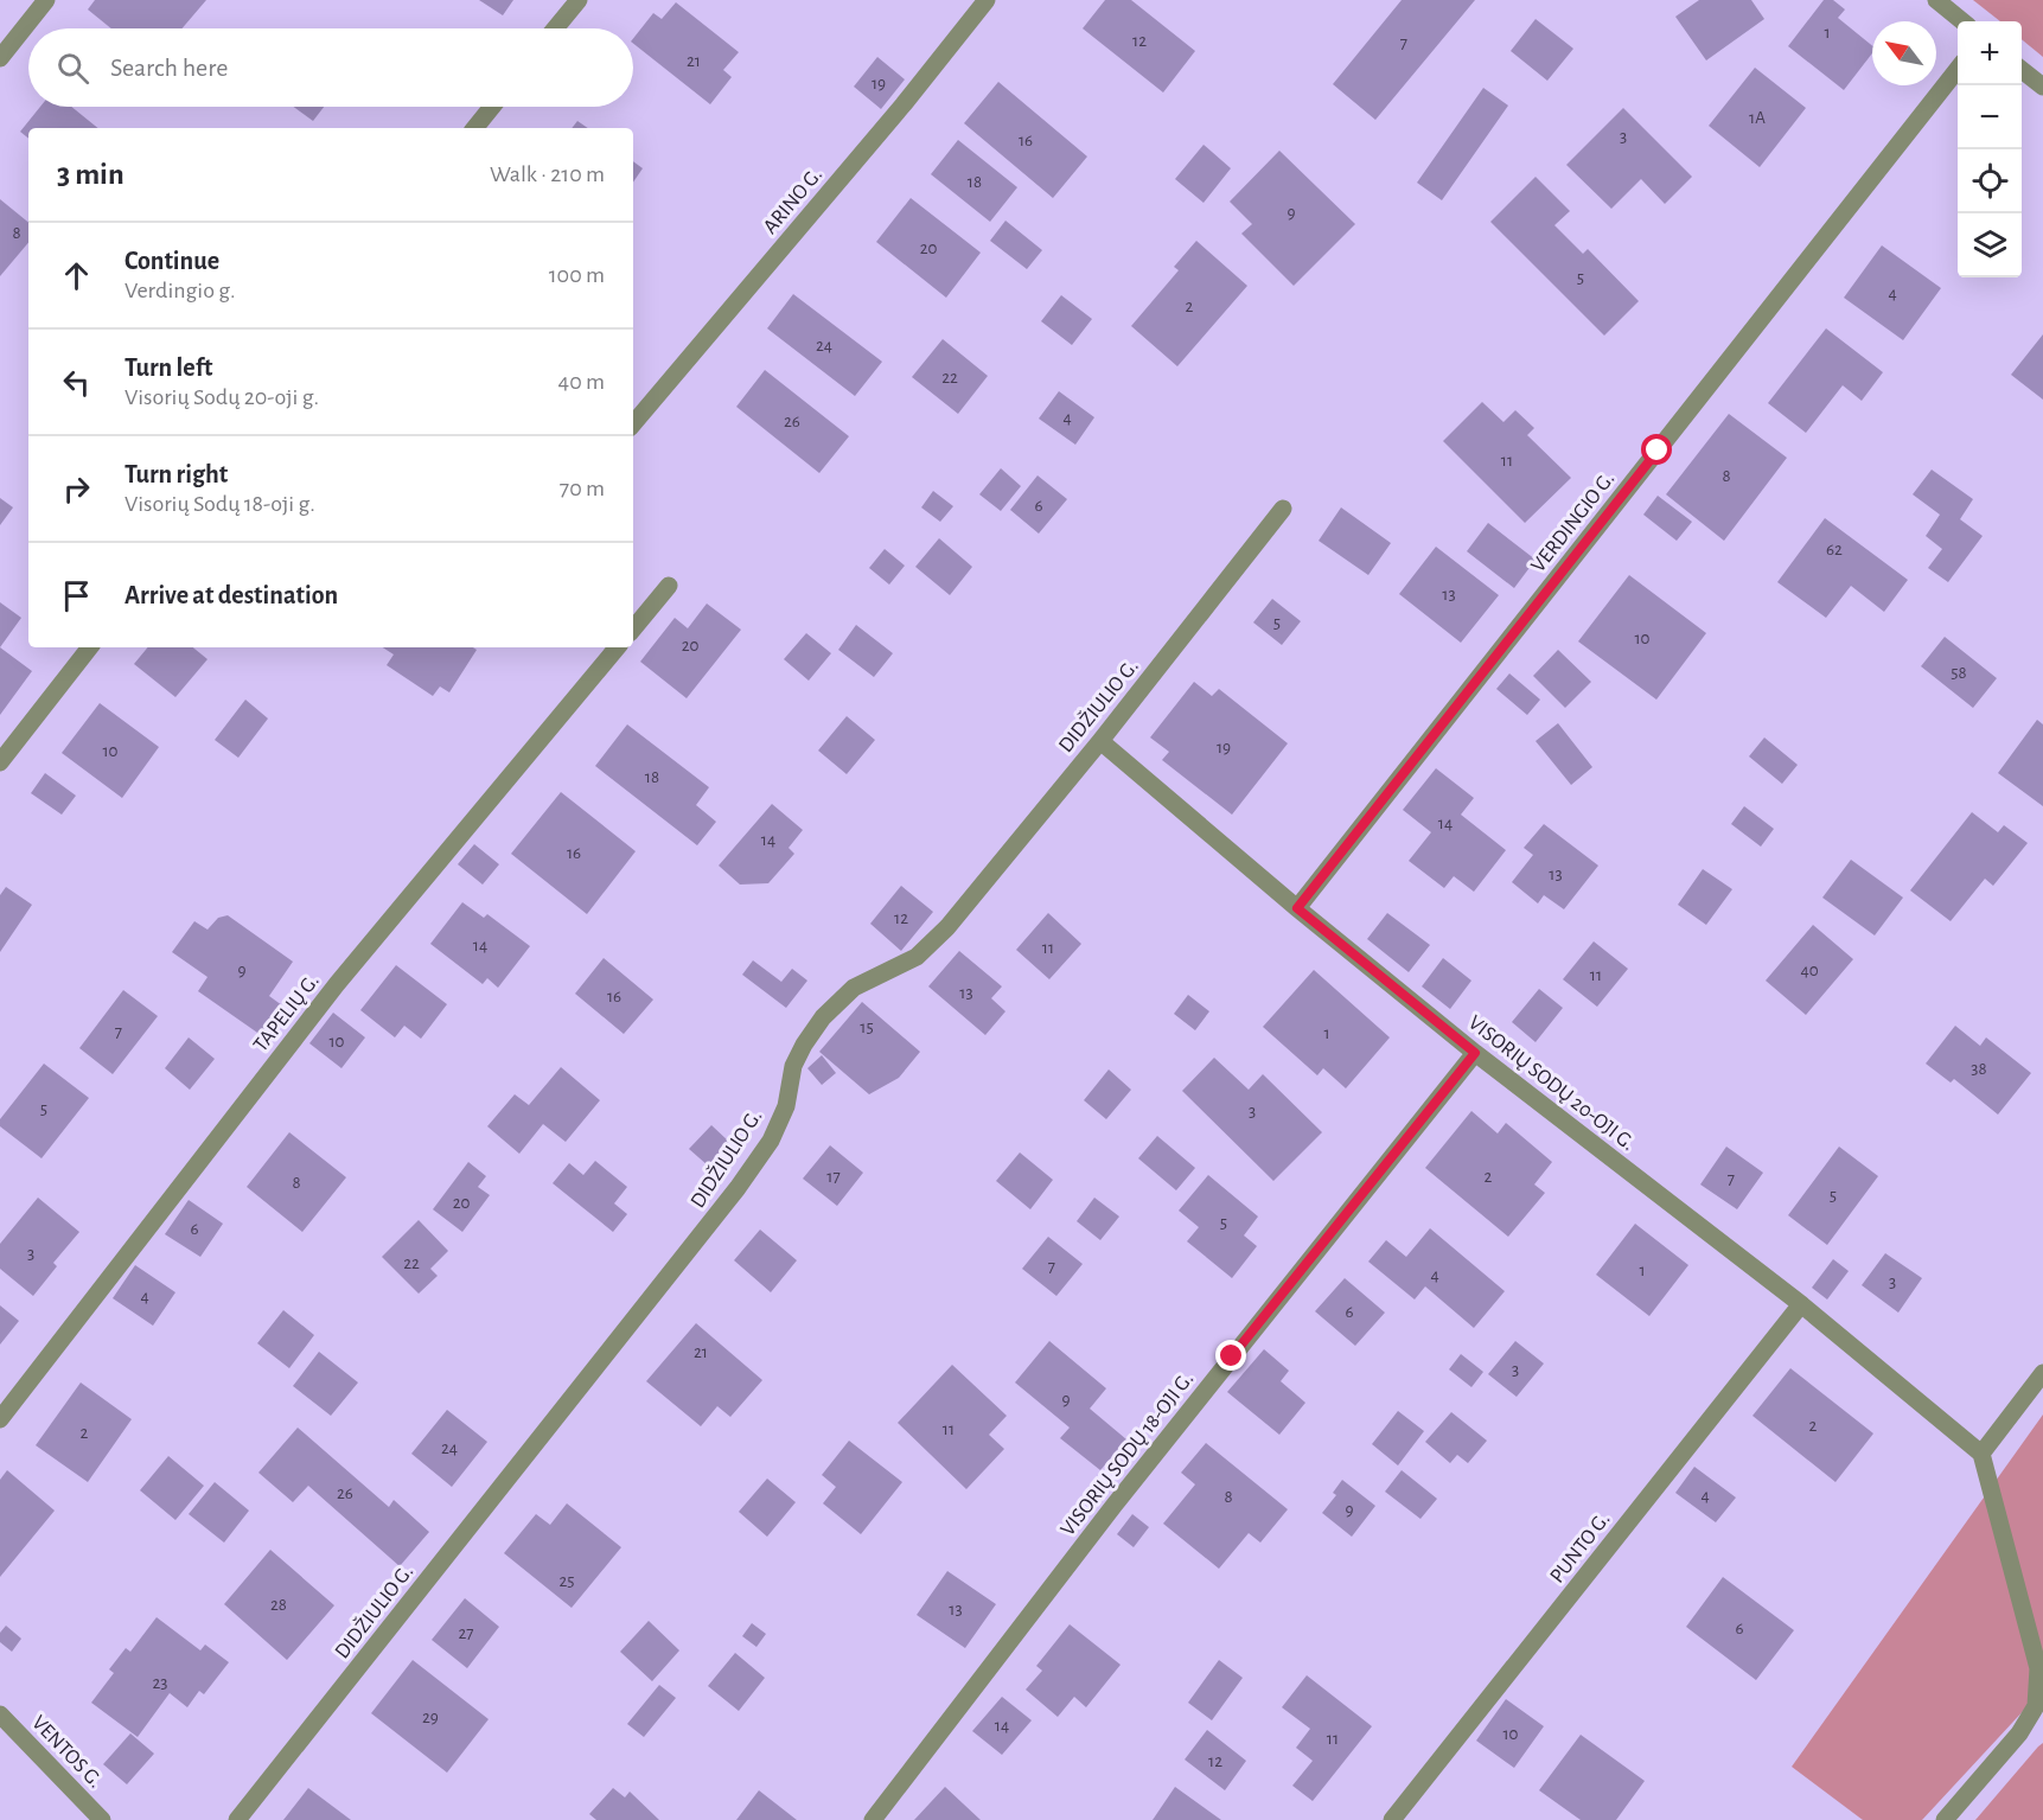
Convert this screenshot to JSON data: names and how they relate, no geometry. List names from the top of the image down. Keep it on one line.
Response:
{"streets":{"street":["ARINO G.","VERDINGIO G.","DIDŽIULIO G.","TAPELIŲ G.","VISORIŲ SODŲ 20-OJI G.","VISORIŲ SODŲ 18-OJI G.","PUNTO G.","VENTOS G."]},"crossings":[["VERDINGIO G.","VISORIŲ SODŲ 20-OJI G."],["DIDŽIULIO G.","VISORIŲ SODŲ 20-OJI G."],["VISORIŲ SODŲ 20-OJI G.","VISORIŲ SODŲ 18-OJI G."],["VISORIŲ SODŲ 20-OJI G.","PUNTO G."]],"house_numbers":["1","12","7","21","19","1A","3","16","18","9","8","20","5","4","2","24","22","4","26","11","8","6","62","13","5","10","20","58","19","10","18","14","14","16","13","12","14","11","9","40","11","13","16","15","7","1","10","38","5","3","17","2","7","8","5","20","5","6","3","22","7","1","4","3","4","6","21","3","9","2","11","2","24","26","4","8","9","25","28","13","6","27","23","29","14","10","11","12"],"north":"top left","page":{"map_buttons":["+","−"],"search":"Search here","heading":["3 min","Walk · 210 m"],"list":[["Continue","Verdingio g.","100 m"],["Turn left","Visorių Sodų 20-oji g.","40 m"],["Turn right","Visorių Sodų 18-oji g.","70 m"],"Arrive at destination"]}}
